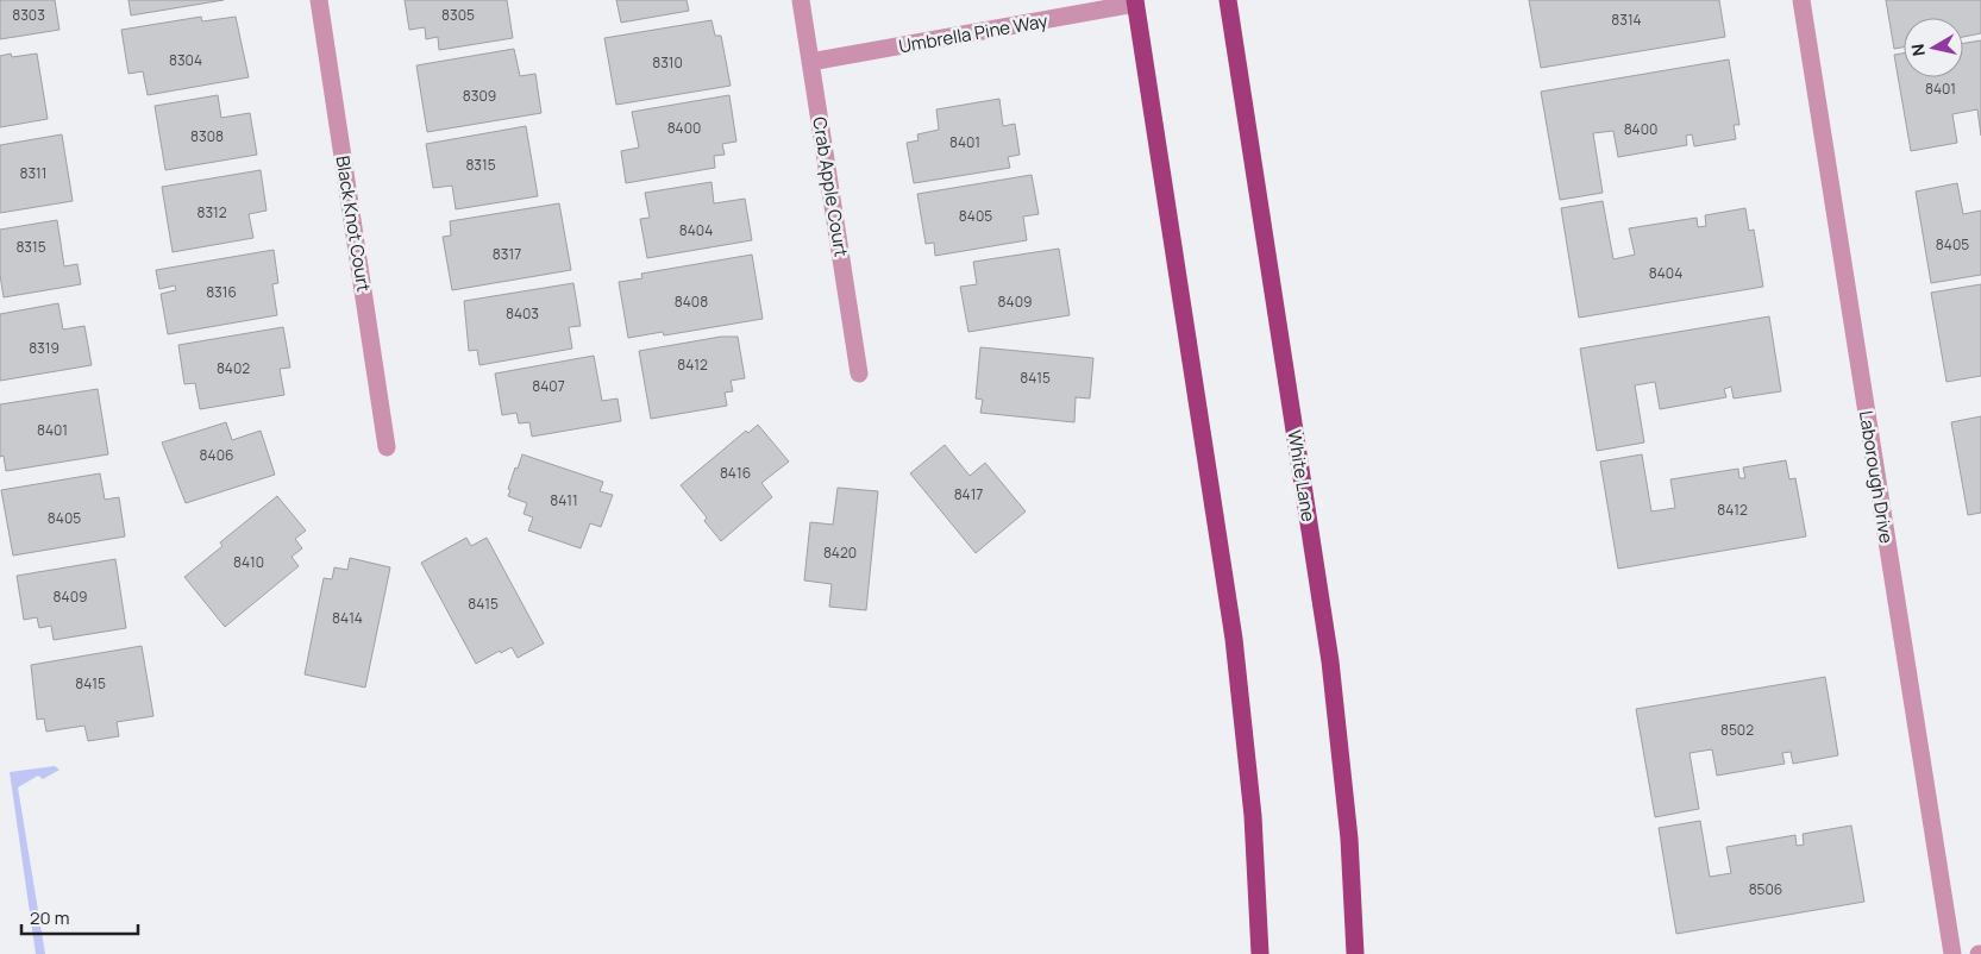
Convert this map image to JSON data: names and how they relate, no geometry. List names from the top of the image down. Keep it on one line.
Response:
{"streets":{"main road":["White Lane"],"street":["Umbrella Pine Way","Crab Apple Court","Black Knot Court","Laborough Drive"]},"crossings":[["Umbrella Pine Way","Crab Apple Court"]],"house_numbers":["8303","8305","8314","8304","8310","8401","8309","8400","8400","8308","8401","8315","8311","8312","8405","8404","8405","8315","8317","8404","8316","8408","8409","8403","8319","8412","8402","8415","8407","8401","8406","8416","8417","8411","8412","8405","8420","8410","8409","8415","8414","8415","8502","8506"],"scale_bar":"20 m","north":"left"}
